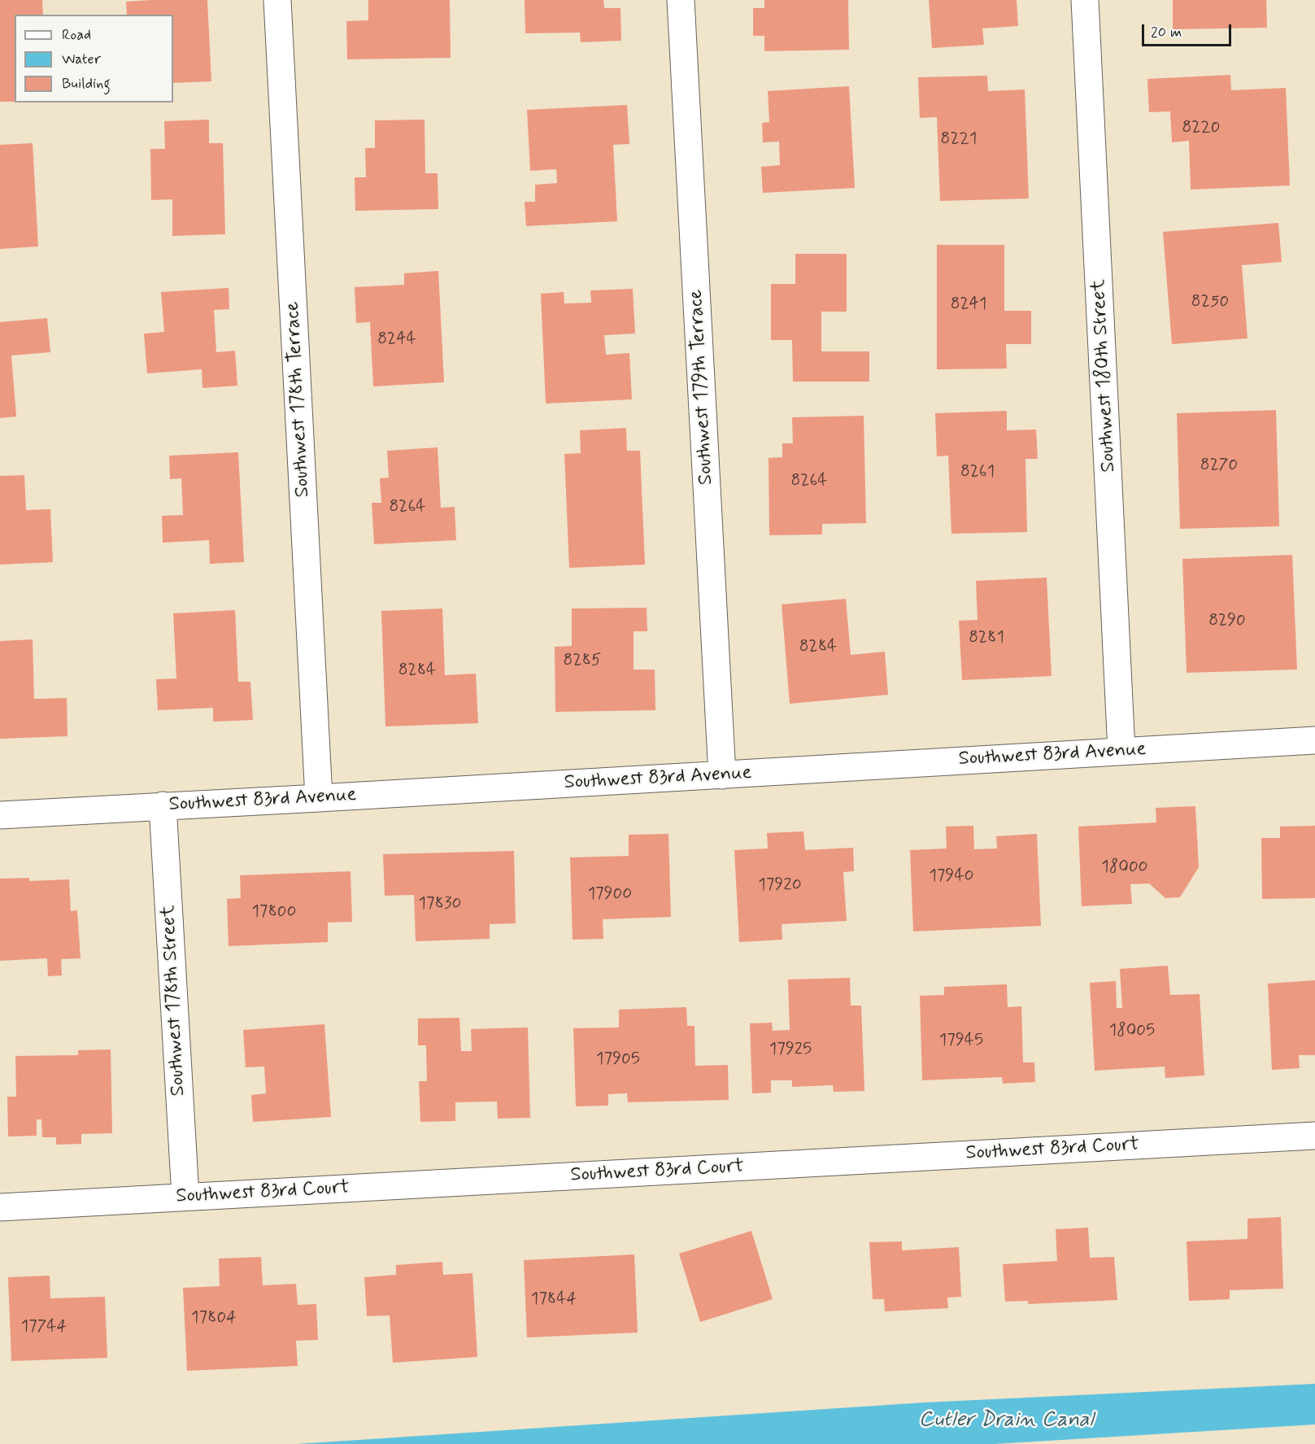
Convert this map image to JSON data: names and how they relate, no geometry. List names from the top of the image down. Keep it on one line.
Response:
{"streets":{"street":["Southwest 180th Street","Southwest 179th Terrace","Southwest 178th Terrace","Southwest 83rd Avenue","Southwest 178th Street","Southwest 83rd Court"]},"crossings":[["Southwest 180th Street","Southwest 83rd Avenue"],["Southwest 179th Terrace","Southwest 83rd Avenue"],["Southwest 178th Terrace","Southwest 83rd Avenue"],["Southwest 83rd Avenue","Southwest 178th Street"],["Southwest 178th Street","Southwest 83rd Court"]],"water":["Cutler Drain Canal"],"house_numbers":["8220","8221","8250","8241","8244","8270","8261","8264","8264","8290","8281","8284","8285","8284","18000","17940","17920","17900","17830","17800","18005","17945","17925","17905","17844","17804","17744"],"legend":["Road","Water","Building"],"scale_bar":"20 m"}
